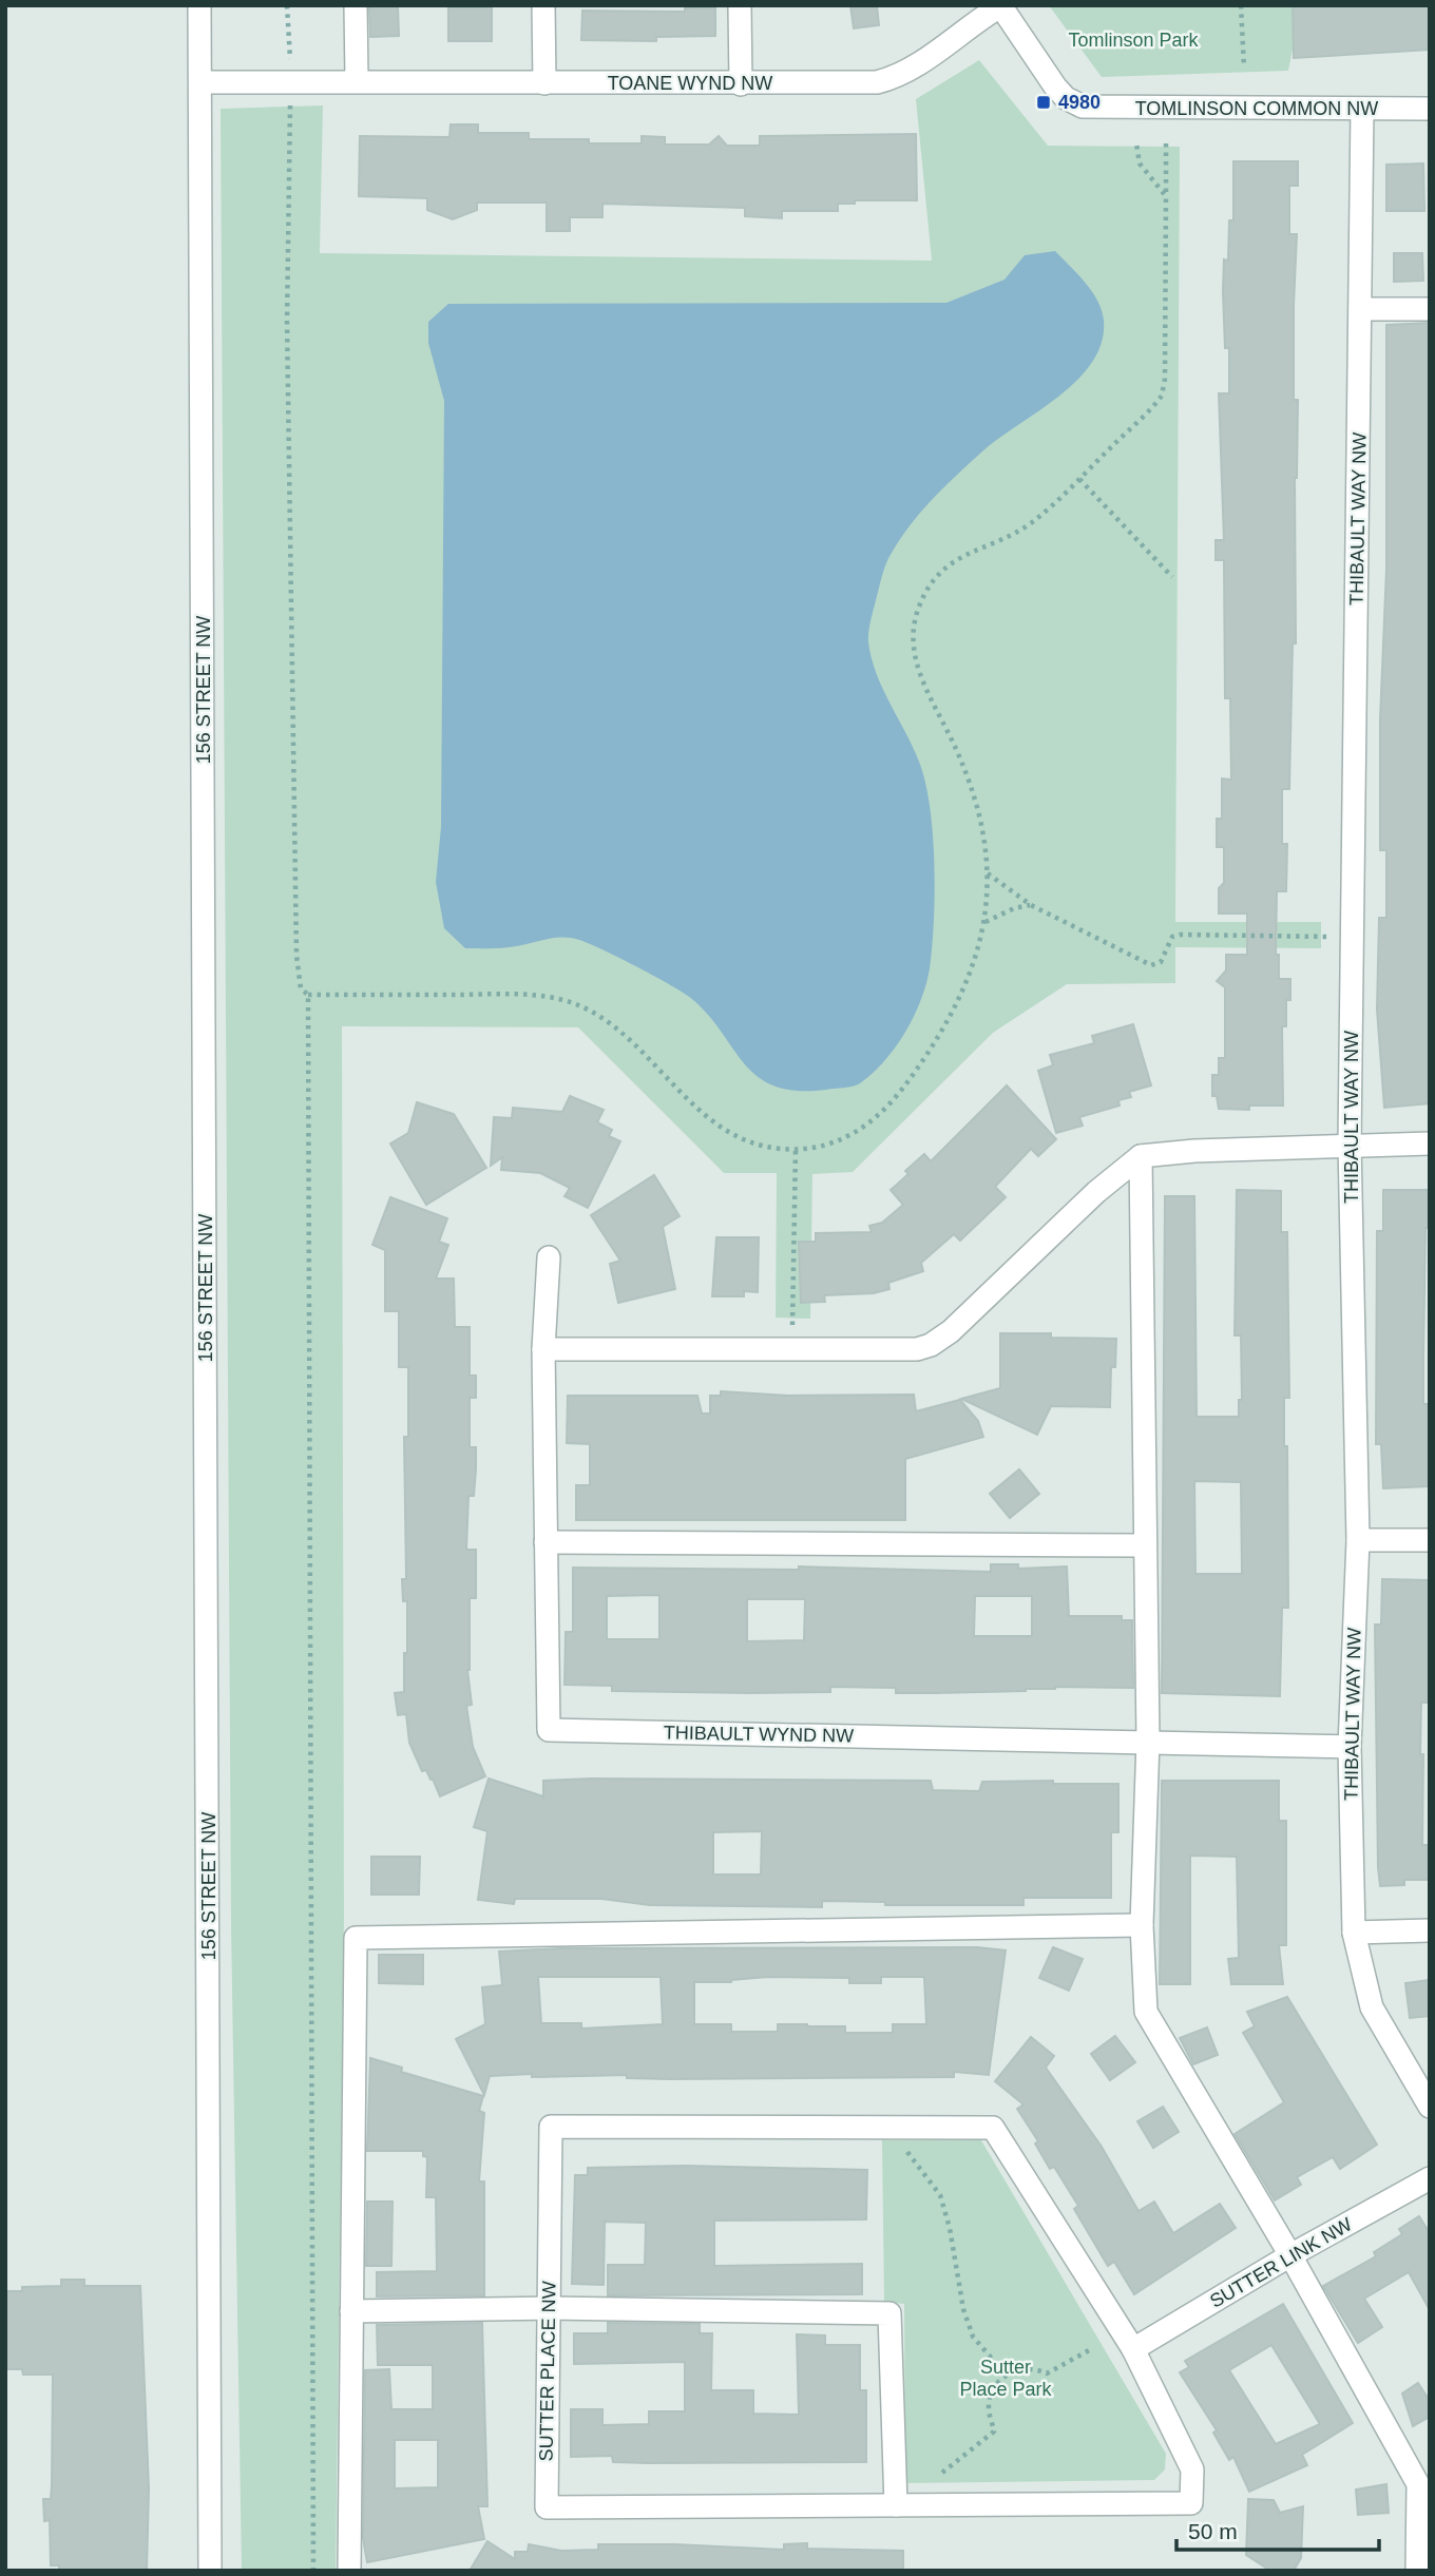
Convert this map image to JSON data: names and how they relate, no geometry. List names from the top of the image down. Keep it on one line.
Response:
{"streets":{"street":["TOANE WYND NW","TOMLINSON COMMON NW","THIBAULT WAY NW","156 STREET NW","THIBAULT WYND NW","SUTTER LINK NW","SUTTER PLACE NW"]},"crossings":[["TOANE WYND NW","TOMLINSON COMMON NW"],["TOANE WYND NW","156 STREET NW"],["TOMLINSON COMMON NW","THIBAULT WAY NW"],["THIBAULT WAY NW","THIBAULT WYND NW"],["SUTTER LINK NW","SUTTER PLACE NW"]],"parks":["Tomlinson Park","Sutter Place Park"],"places":{"transit":["4980"]},"scale_bar":"50 m"}
